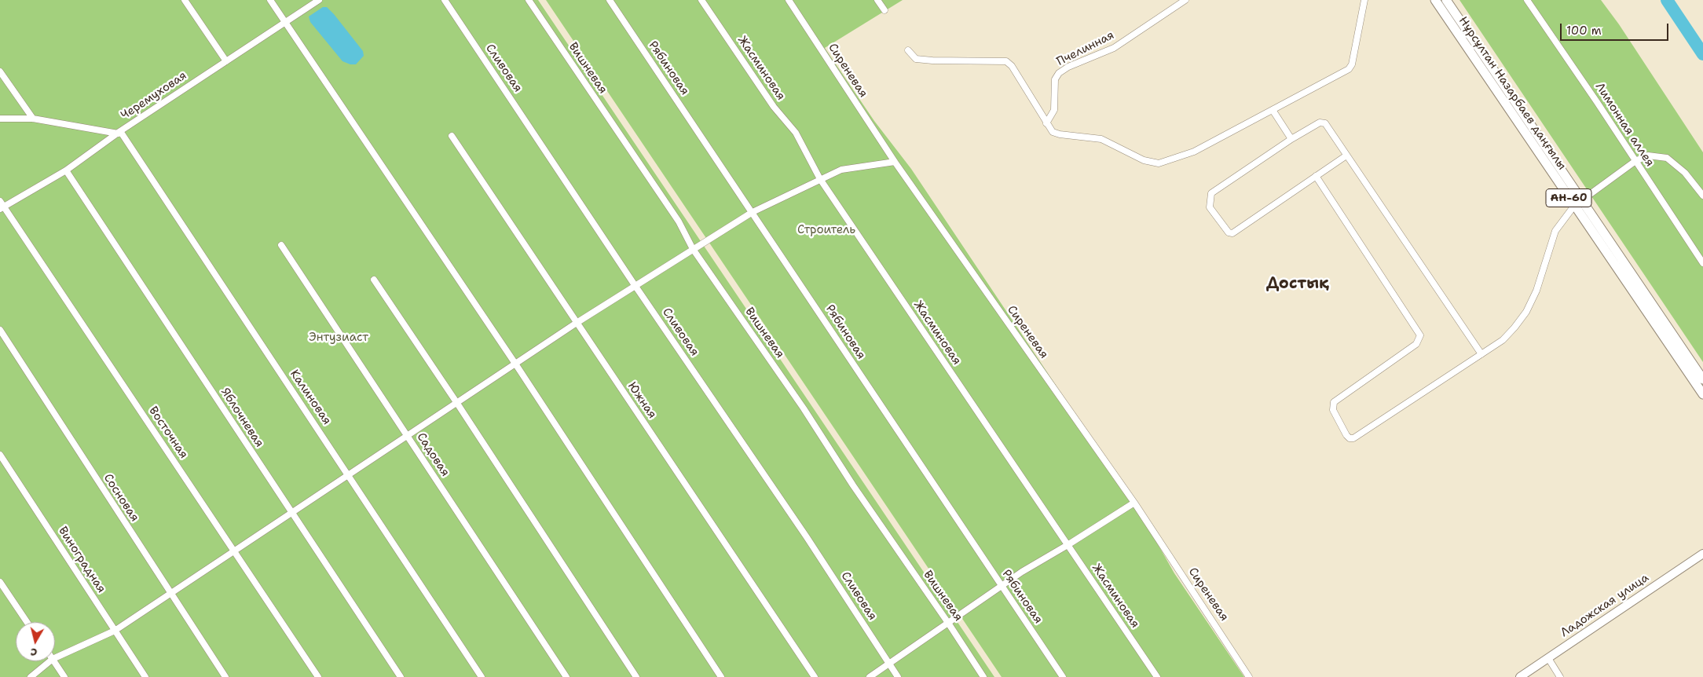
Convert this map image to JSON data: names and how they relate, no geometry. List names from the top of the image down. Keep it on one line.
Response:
{"streets":{"main road":["Нұрсұлтан Назарбаев даңғылы","АН-60","Ладожская улица"],"street":["Пчелинная","Сливовая","Вишневая","Рябиновая","Жасминовая","Сиреневая","Черемуховая","Лимонная аллея","Калиновая","Южная","Яблочневая","Восточная","Садовая","Сосновая","Виноградная"]},"crossings":[["Черемуховая","Калиновая"],["Черемуховая","Яблочневая"],["Черемуховая","Восточная"]],"districts":["Достық"],"parks":["Строитель","Энтузиаст"],"scale_bar":"100 m","north":"bottom"}
